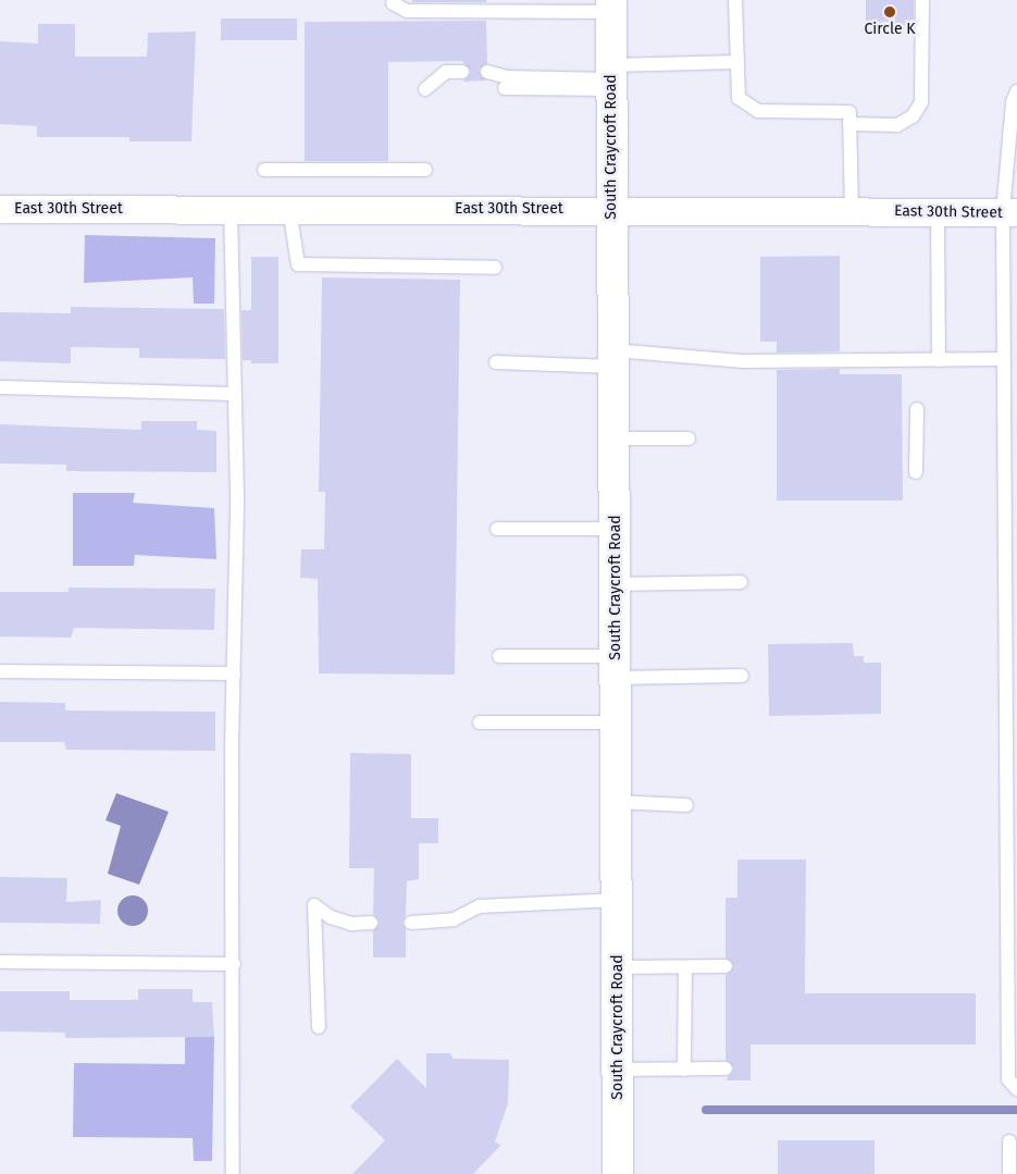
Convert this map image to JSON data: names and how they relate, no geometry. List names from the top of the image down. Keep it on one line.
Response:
{"streets":{"main road":["South Craycroft Road"],"street":["East 30th Street"]},"crossings":[["South Craycroft Road","East 30th Street"]],"places":["Circle K"]}
